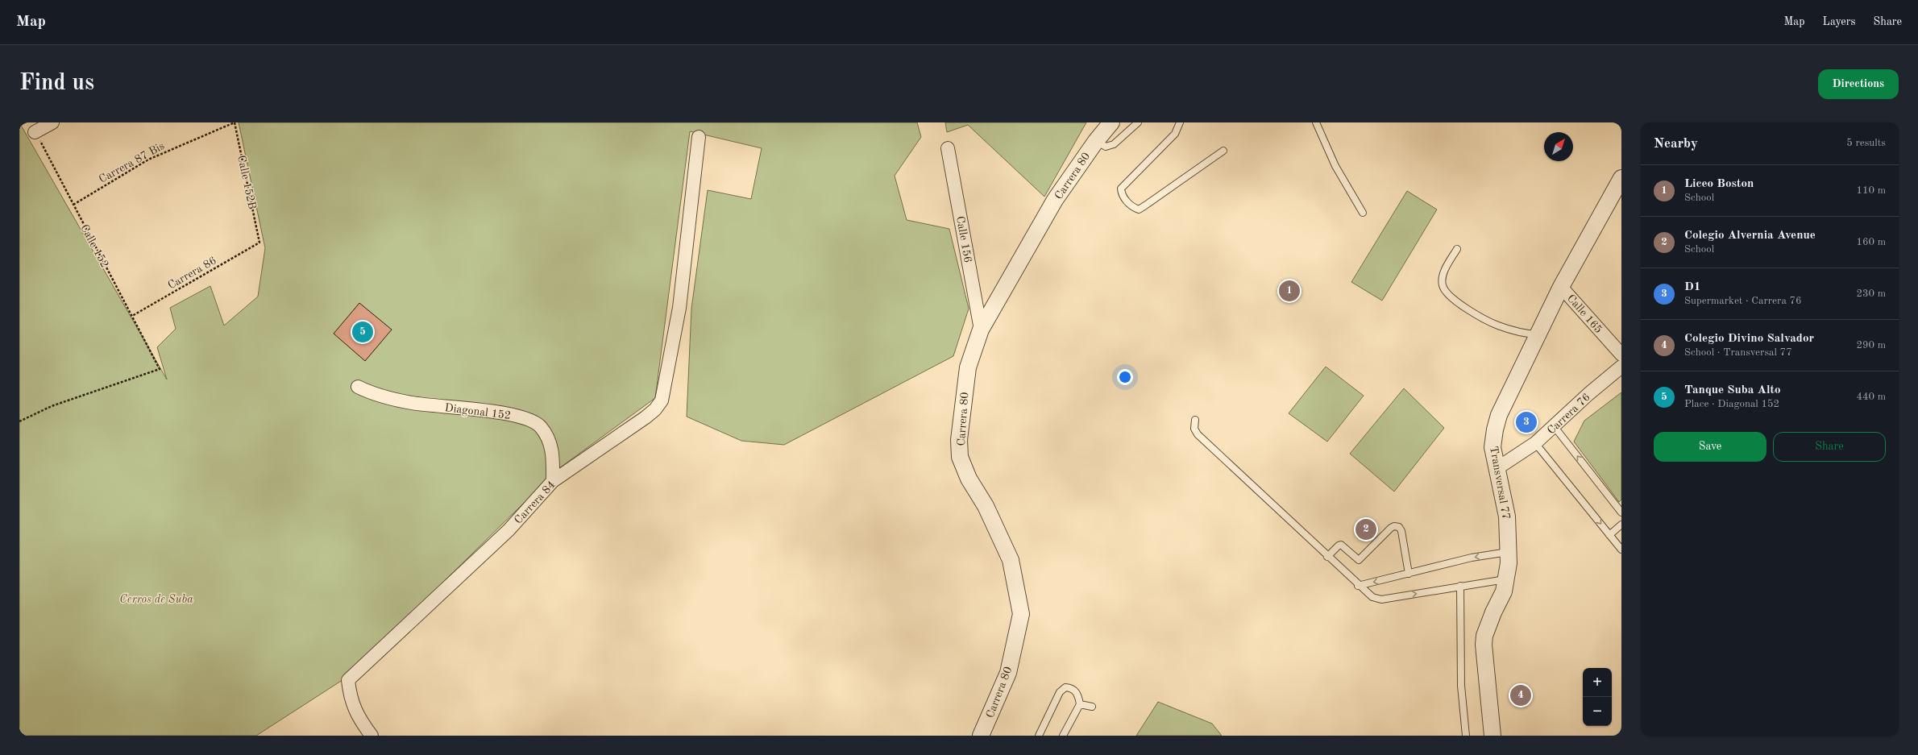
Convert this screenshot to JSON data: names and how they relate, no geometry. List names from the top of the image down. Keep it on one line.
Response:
{"streets":{"street":["Carrera 80","Calle 156","Calle 165","Diagonal 152","Carrera 76","Transversal 77","Carrera 84"],"path":["Carrera 87 Bis","Calle 152B","Calle 152","Carrera 86"]},"crossings":[["Carrera 87 Bis","Calle 152B"],["Carrera 87 Bis","Calle 152"],["Carrera 80","Calle 156"],["Calle 152B","Carrera 86"],["Calle 152","Carrera 86"],["Calle 165","Transversal 77"],["Diagonal 152","Carrera 84"],["Carrera 76","Transversal 77"]],"parks":["Cerros de Suba"],"north":"top right","page":{"header":"Map","nav":["Map","Layers","Share"],"buttons":["Directions",["Save","Share"]],"title":"Find us","heading":["Nearby","5 results"],"list":[{"mark":"1","name":"Liceo Boston","note":"School","value":"110 m"},{"mark":"2","name":"Colegio Alvernia Avenue","note":"School","value":"160 m"},{"mark":"3","name":"D1","note":"Supermarket · Carrera 76","value":"230 m"},{"mark":"4","name":"Colegio Divino Salvador","note":"School · Transversal 77","value":"290 m"},{"mark":"5","name":"Tanque Suba Alto","note":"Place · Diagonal 152","value":"440 m"}],"pins":["1","5","3","2","4"],"map_buttons":["+","−"]}}
